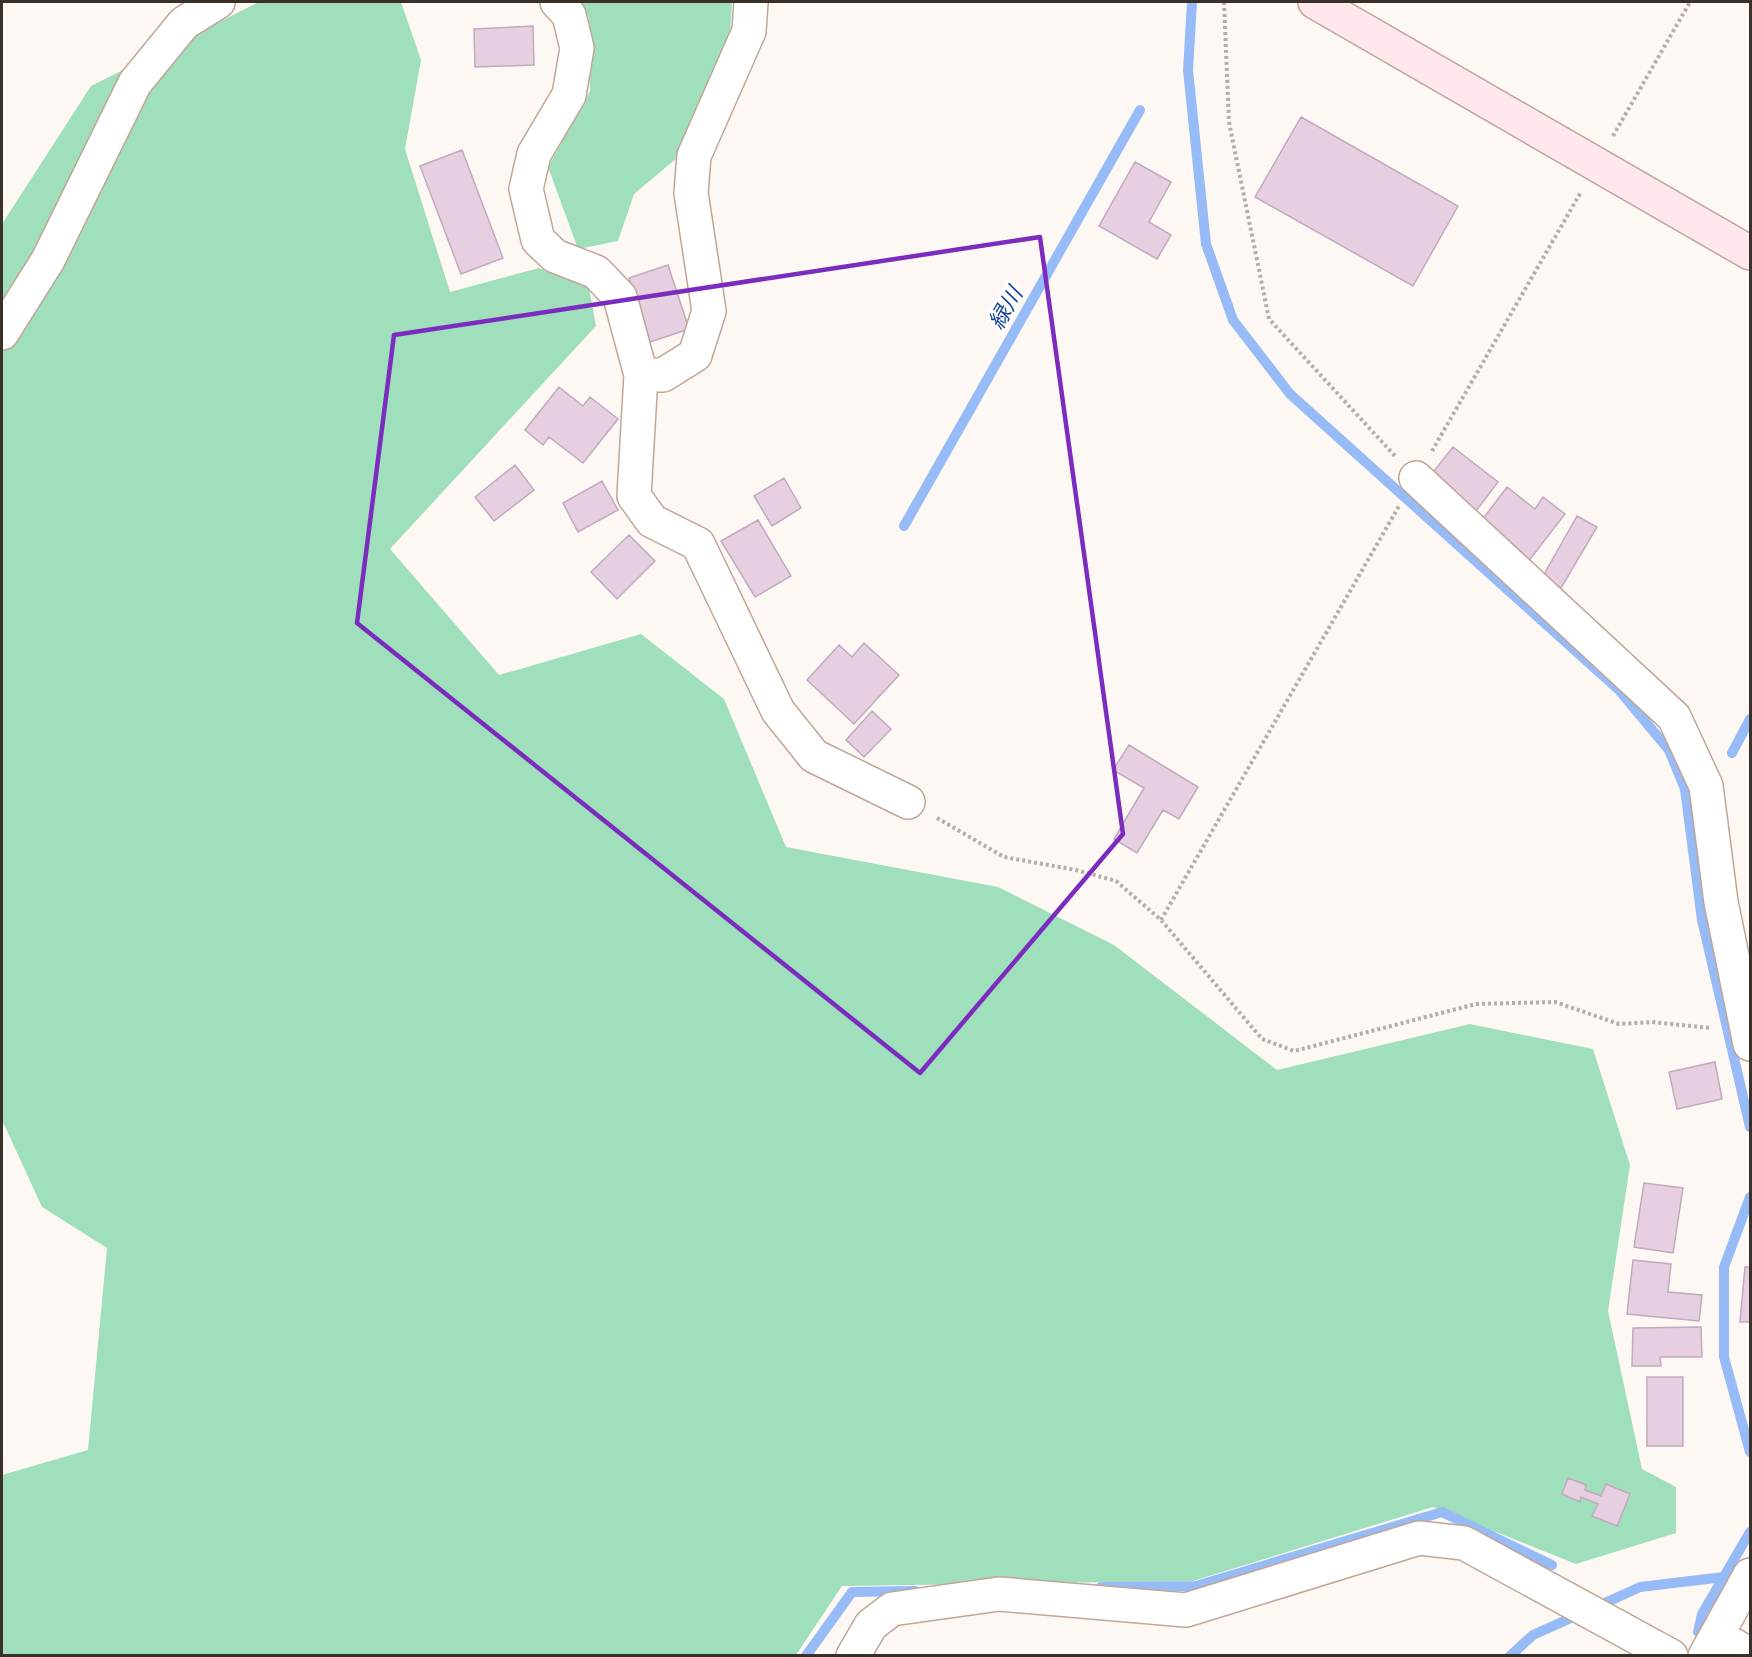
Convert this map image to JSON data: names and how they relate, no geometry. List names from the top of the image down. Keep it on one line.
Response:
{"water":["緑川"]}
